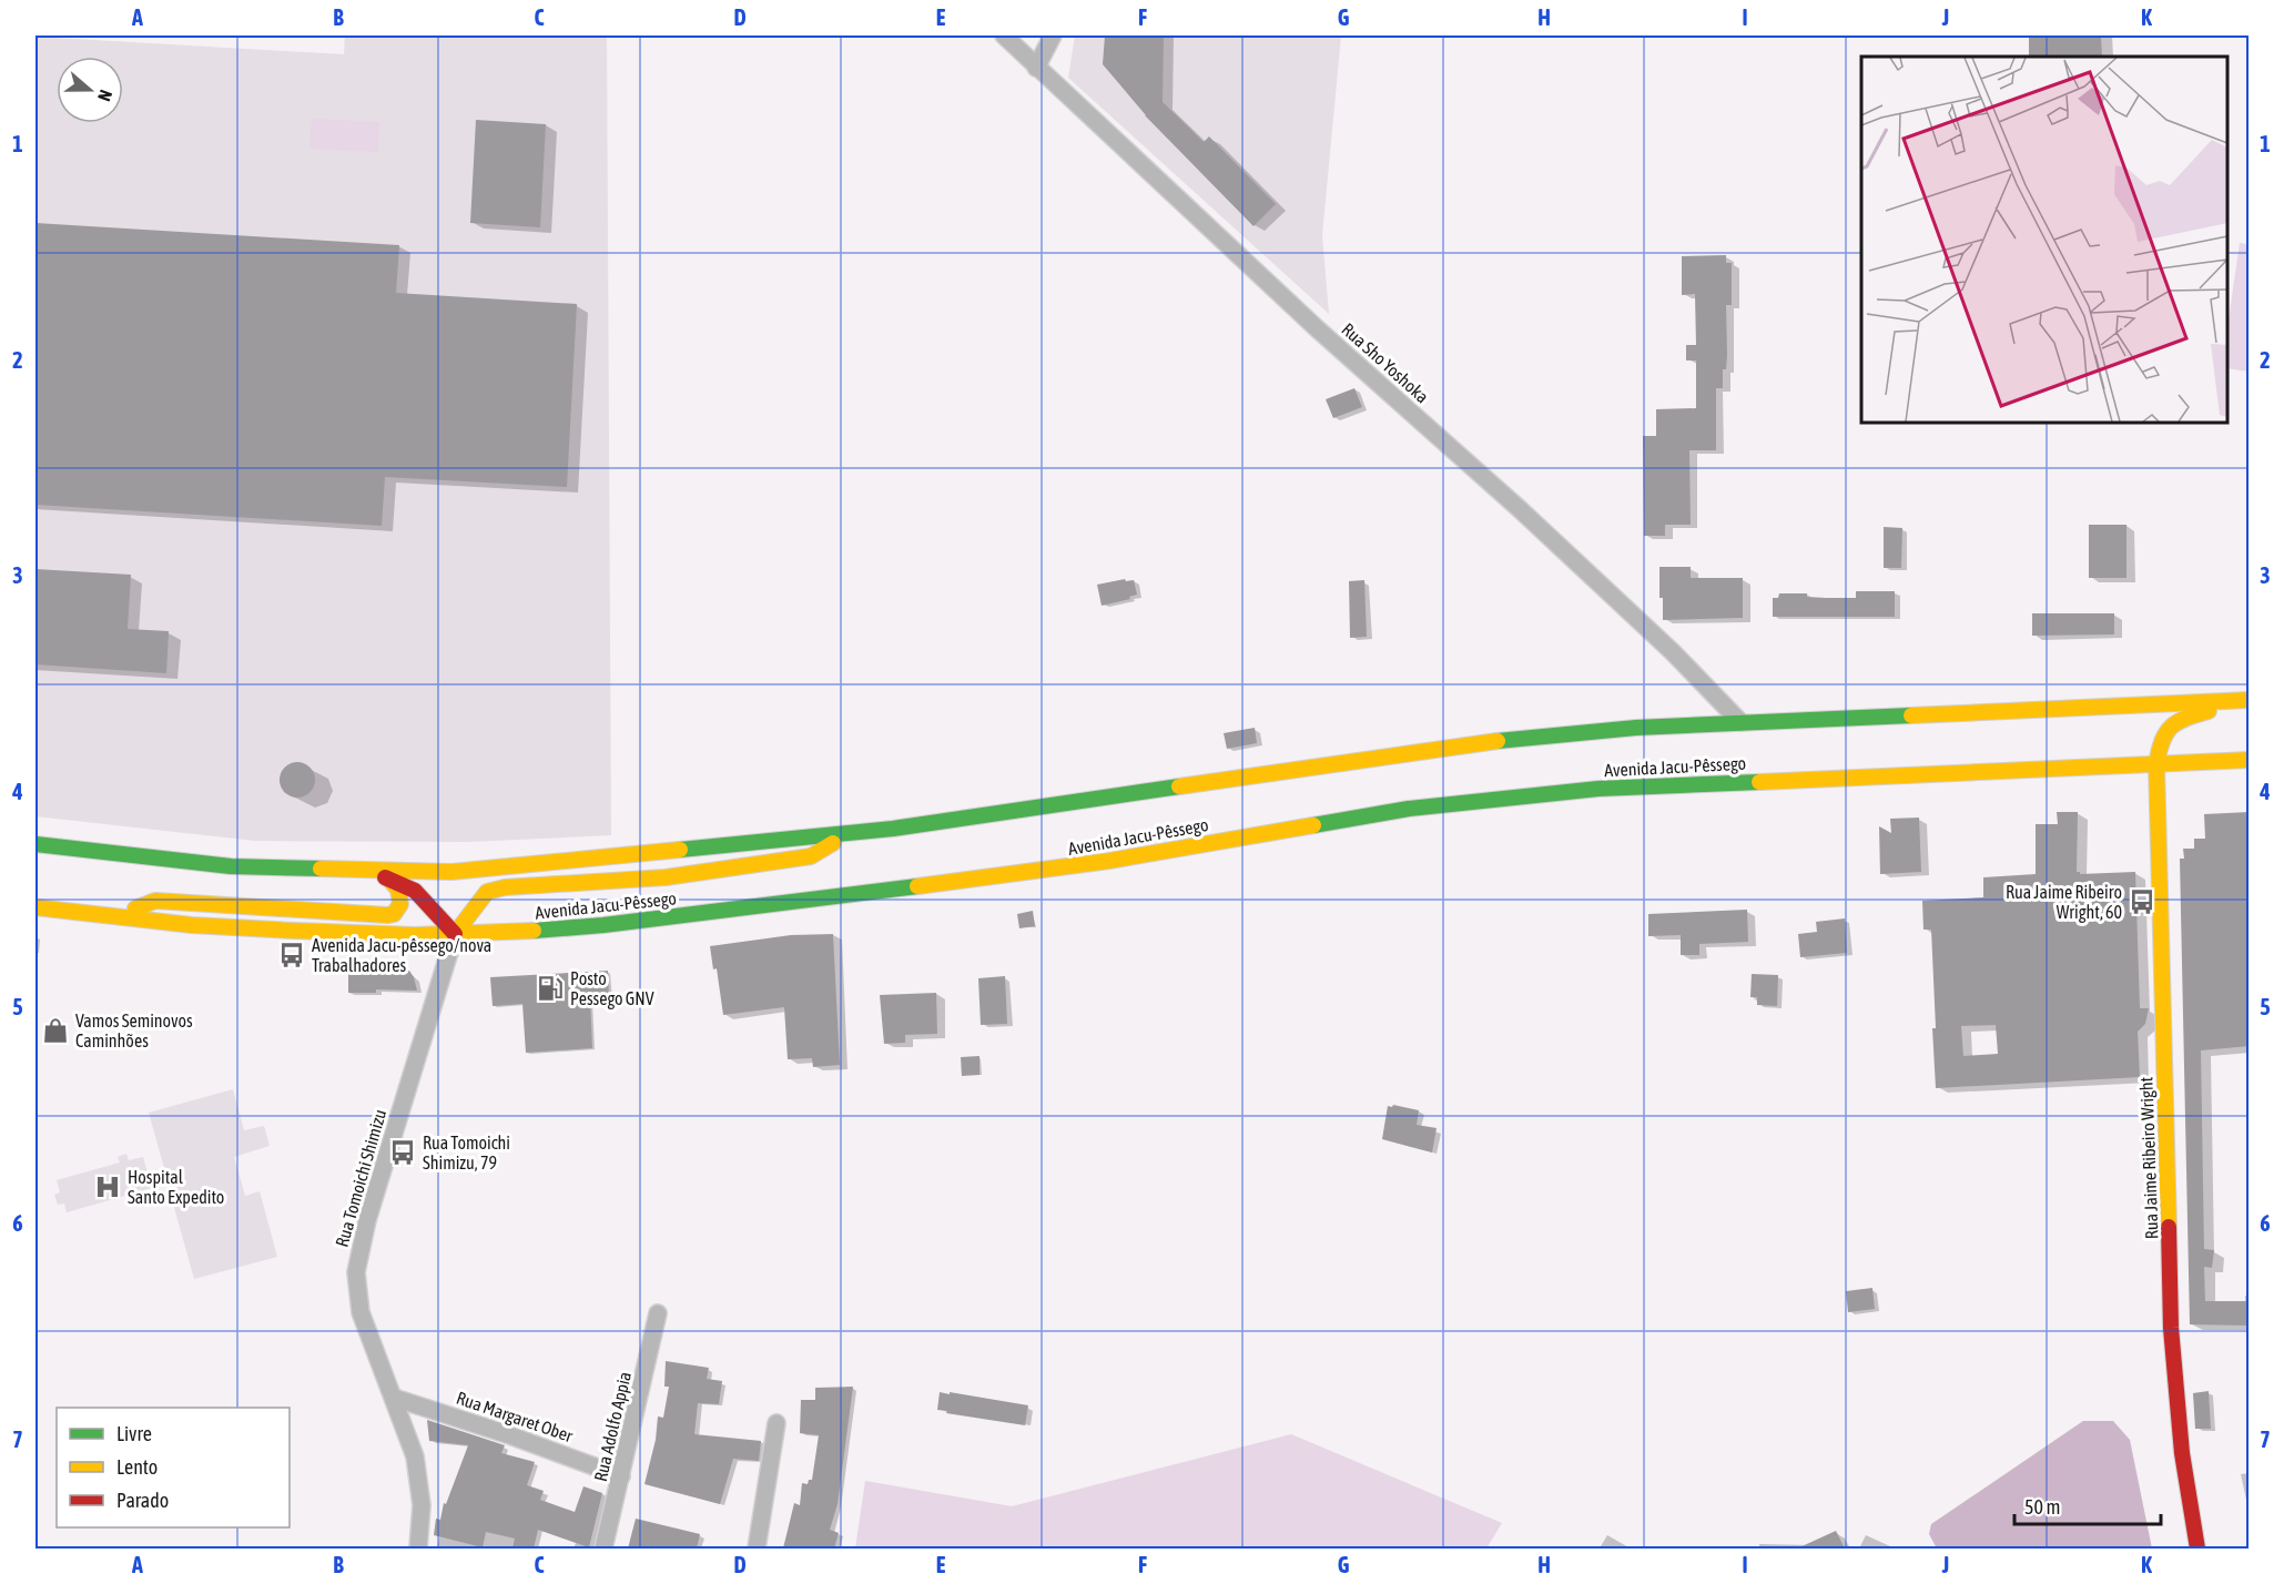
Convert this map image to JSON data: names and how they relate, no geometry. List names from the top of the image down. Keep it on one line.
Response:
{"streets":{"main road":["Avenida Jacu-Pêssego","Rua Jaime Ribeiro Wright"],"street":["Rua Sho Yoshoka","Rua Tomoichi Shimizu","Rua Margaret Ober","Rua Adolfo Appia"]},"crossings":[["Avenida Jacu-Pêssego","Rua Jaime Ribeiro Wright"],["Avenida Jacu-Pêssego","Rua Tomoichi Shimizu"],["Rua Tomoichi Shimizu","Rua Margaret Ober"],["Rua Margaret Ober","Rua Adolfo Appia"]],"places":{"bus stop":["Rua Jaime Ribeiro Wright, 60","Avenida Jacu-pêssego/nova Trabalhadores","Rua Tomoichi Shimizu, 79"],"fuel station":["Posto Pessego GNV"],"shop":["Vamos Seminovos Caminhões"],"hospital":["Hospital Santo Expedito"]},"legend":["Livre","Lento","Parado"],"scale_bar":"50 m","north":"right","grid":{"columns":["A","B","C","D","E","F","G","H","I","J","K"],"rows":["1","2","3","4","5","6","7"]}}
